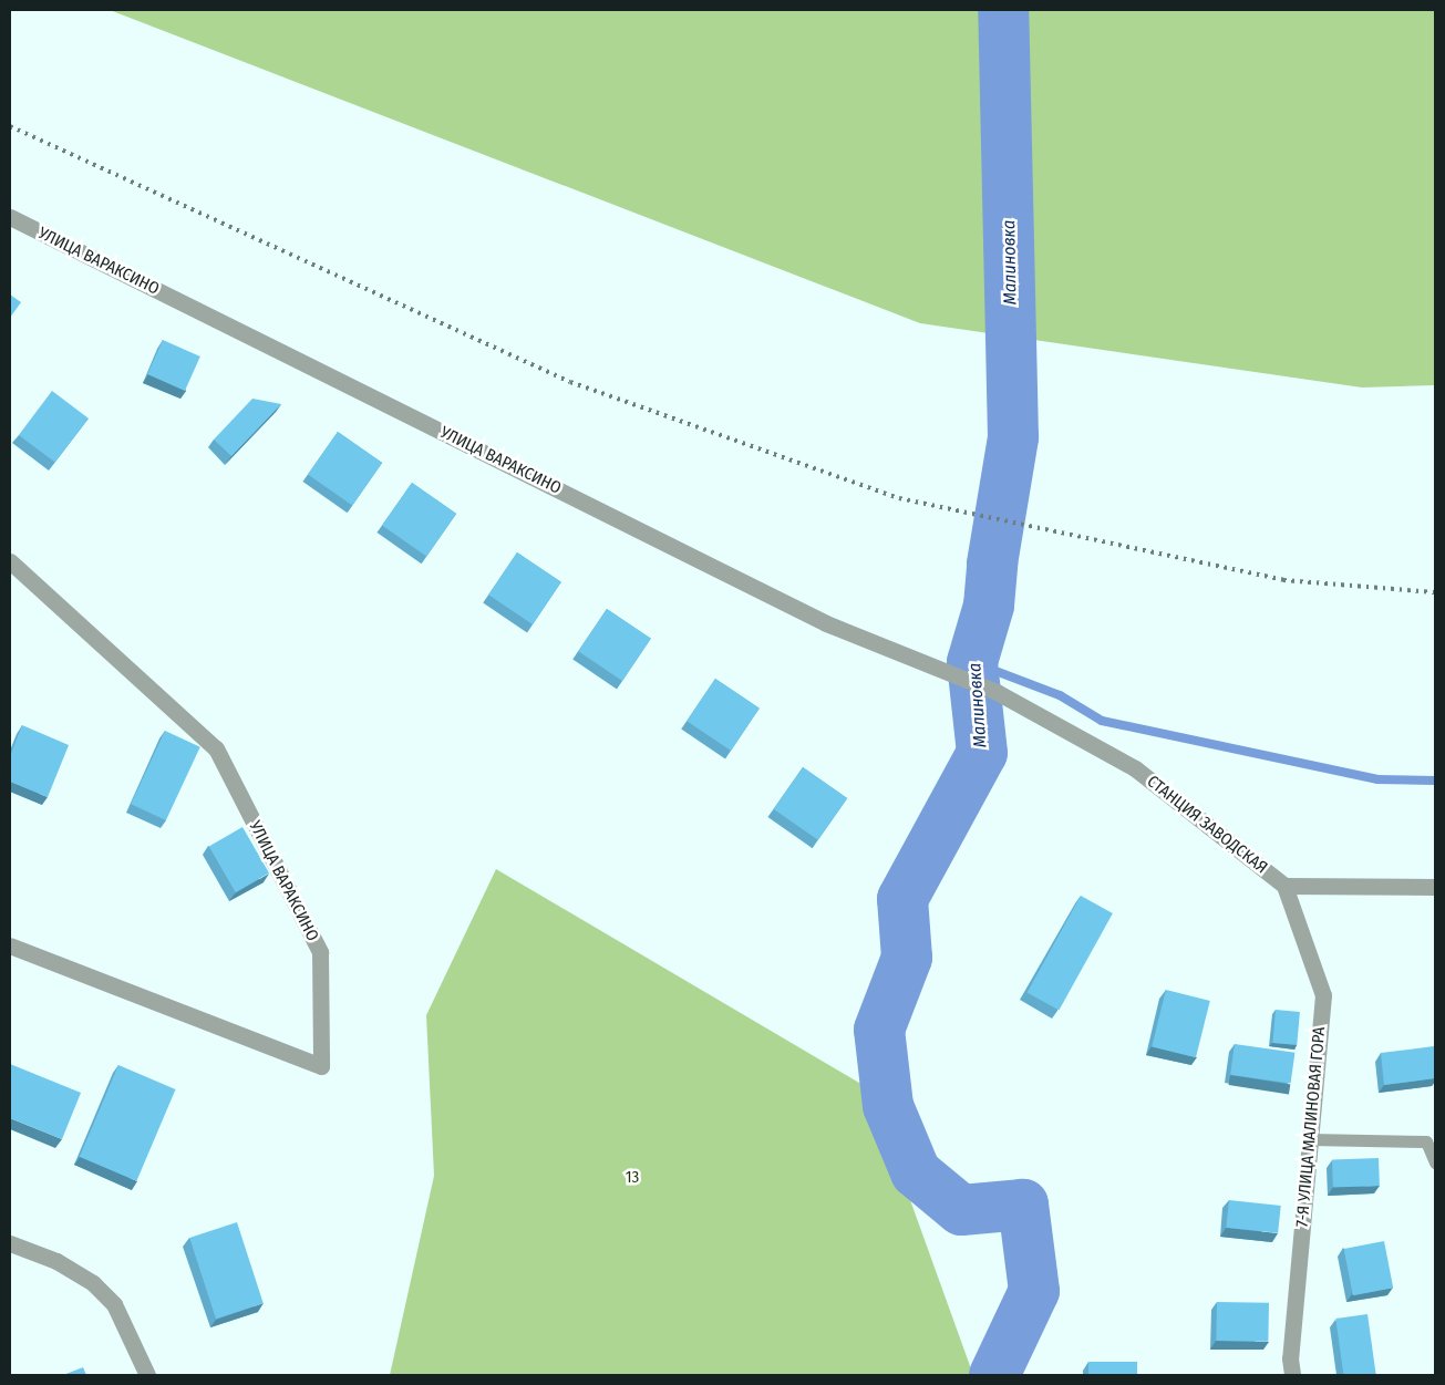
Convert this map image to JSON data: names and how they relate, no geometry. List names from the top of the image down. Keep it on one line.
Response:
{"streets":{"street":["УЛИЦА ВАРАКСИНО","СТАНЦИЯ ЗАВОДСКАЯ","7-Я УЛИЦА МАЛИНОВАЯ ГОРА"]},"crossings":[["УЛИЦА ВАРАКСИНО","СТАНЦИЯ ЗАВОДСКАЯ"],["СТАНЦИЯ ЗАВОДСКАЯ","7-Я УЛИЦА МАЛИНОВАЯ ГОРА"]],"water":["Малиновка"],"parks":["13"]}
